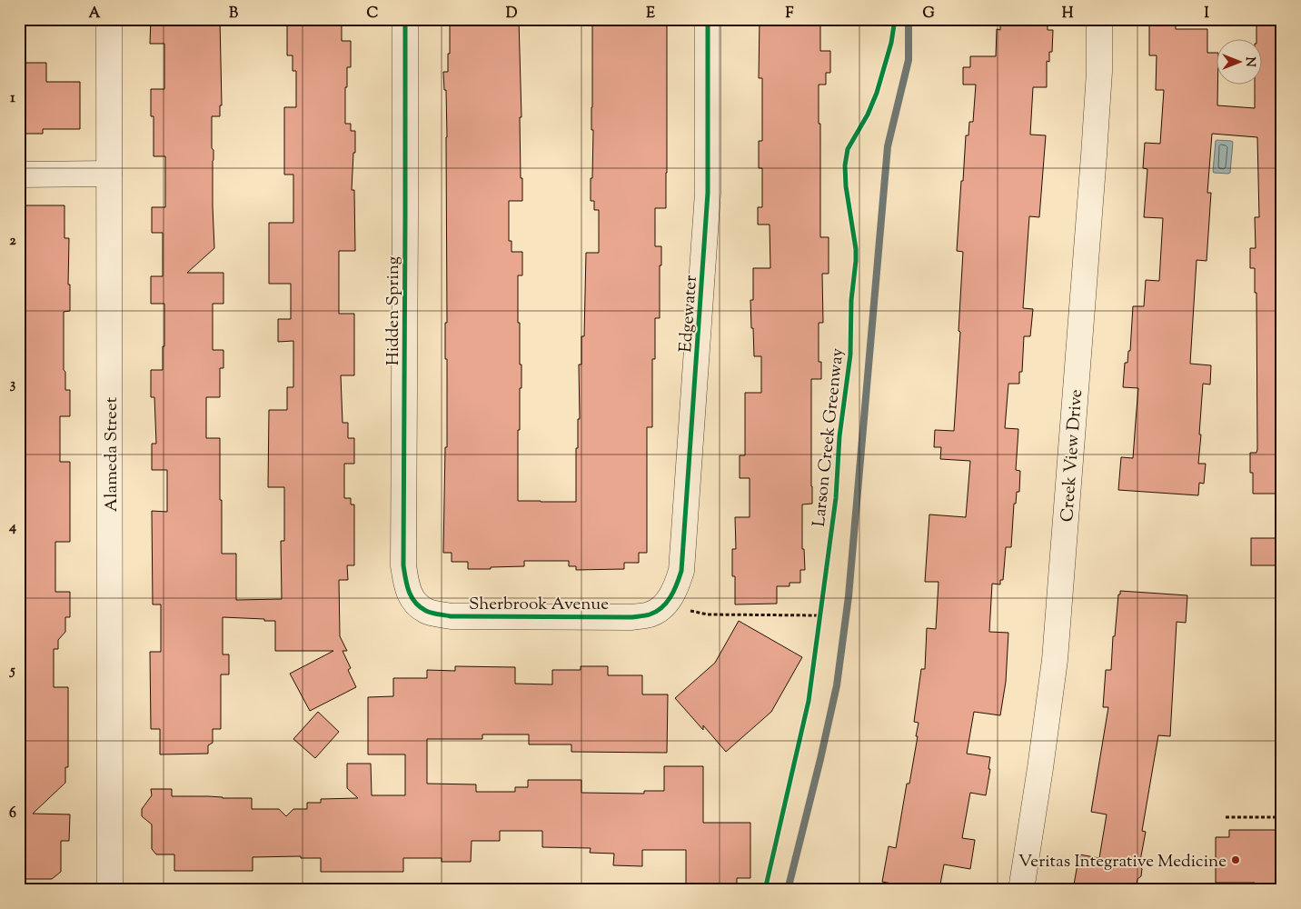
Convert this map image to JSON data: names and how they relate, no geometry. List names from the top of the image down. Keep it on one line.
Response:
{"streets":{"street":["Hidden Spring","Edgewater","Alameda Street","Creek View Drive","Sherbrook Avenue"],"cycle path":["Larson Creek Greenway"]},"crossings":[["Hidden Spring","Sherbrook Avenue"],["Edgewater","Sherbrook Avenue"]],"places":["Veritas Integrative Medicine"],"north":"right","grid":{"columns":["A","B","C","D","E","F","G","H","I"],"rows":["1","2","3","4","5","6"]}}
